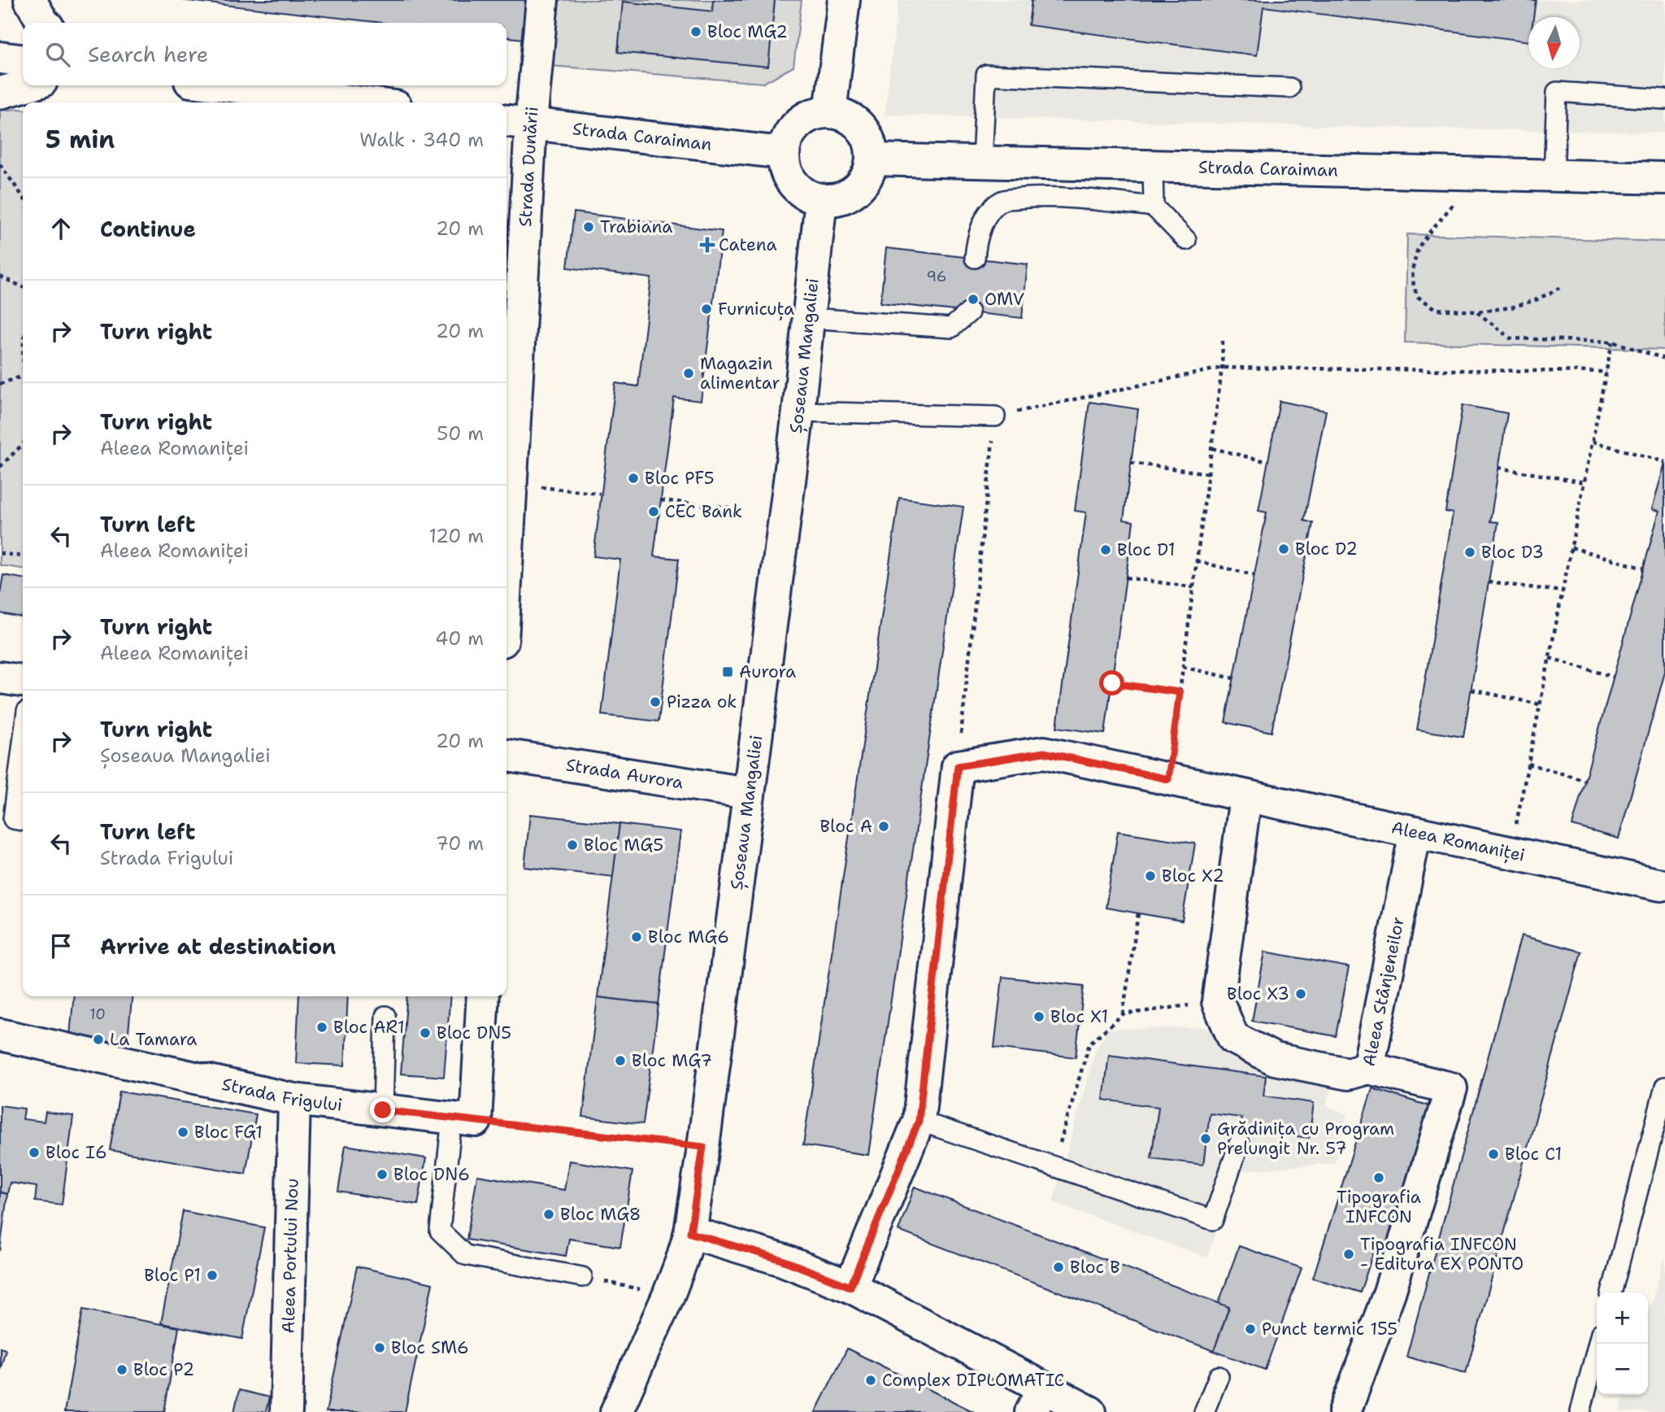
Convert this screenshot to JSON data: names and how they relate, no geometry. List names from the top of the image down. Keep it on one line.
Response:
{"streets":{"street":["Strada Caraiman","Strada Dunării","Șoseaua Mangaliei","Strada Aurora","Aleea Romaniței","Aleea Stânjeneilor","Strada Frigului","Aleea Portului Nou"]},"crossings":[["Strada Caraiman","Strada Dunării"],["Strada Caraiman","Șoseaua Mangaliei"],["Șoseaua Mangaliei","Strada Aurora"],["Aleea Romaniței","Aleea Stânjeneilor"],["Strada Frigului","Aleea Portului Nou"]],"places":{"other":["Bloc MG2","Trabiana","OMV","Furnicuța","Magazin alimentar","Bloc PF5","CEC Bank","Bloc D2","Bloc D1","Bloc D3","Pizza ok","Bloc A","Bloc MG5","Bloc X2","Bloc MG6","Bloc X3","Bloc X1","Bloc AR1","Bloc DN5","La Tamara","Bloc MG7","Bloc FG1","Grădinița cu Program Prelungit Nr. 57","Bloc I6","Bloc C1","Bloc DN6","Tipografia INFCON","Bloc MG8","Tipografia INFCON - Editura EX PONTO","Bloc B","Bloc P1","Punct termic 155","Bloc SM6","Bloc P2","Complex DIPLOMATIC"],"health":["Catena"],"transit":["Aurora"]},"house_numbers":["96","10"],"north":"bottom","page":{"search":"Search here","heading":["5 min","Walk · 340 m"],"list":[["Continue","20 m"],["Turn right","20 m"],["Turn right","Aleea Romaniței","50 m"],["Turn left","Aleea Romaniței","120 m"],["Turn right","Aleea Romaniței","40 m"],["Turn right","Șoseaua Mangaliei","20 m"],["Turn left","Strada Frigului","70 m"],"Arrive at destination"],"map_buttons":["+","−"]}}
